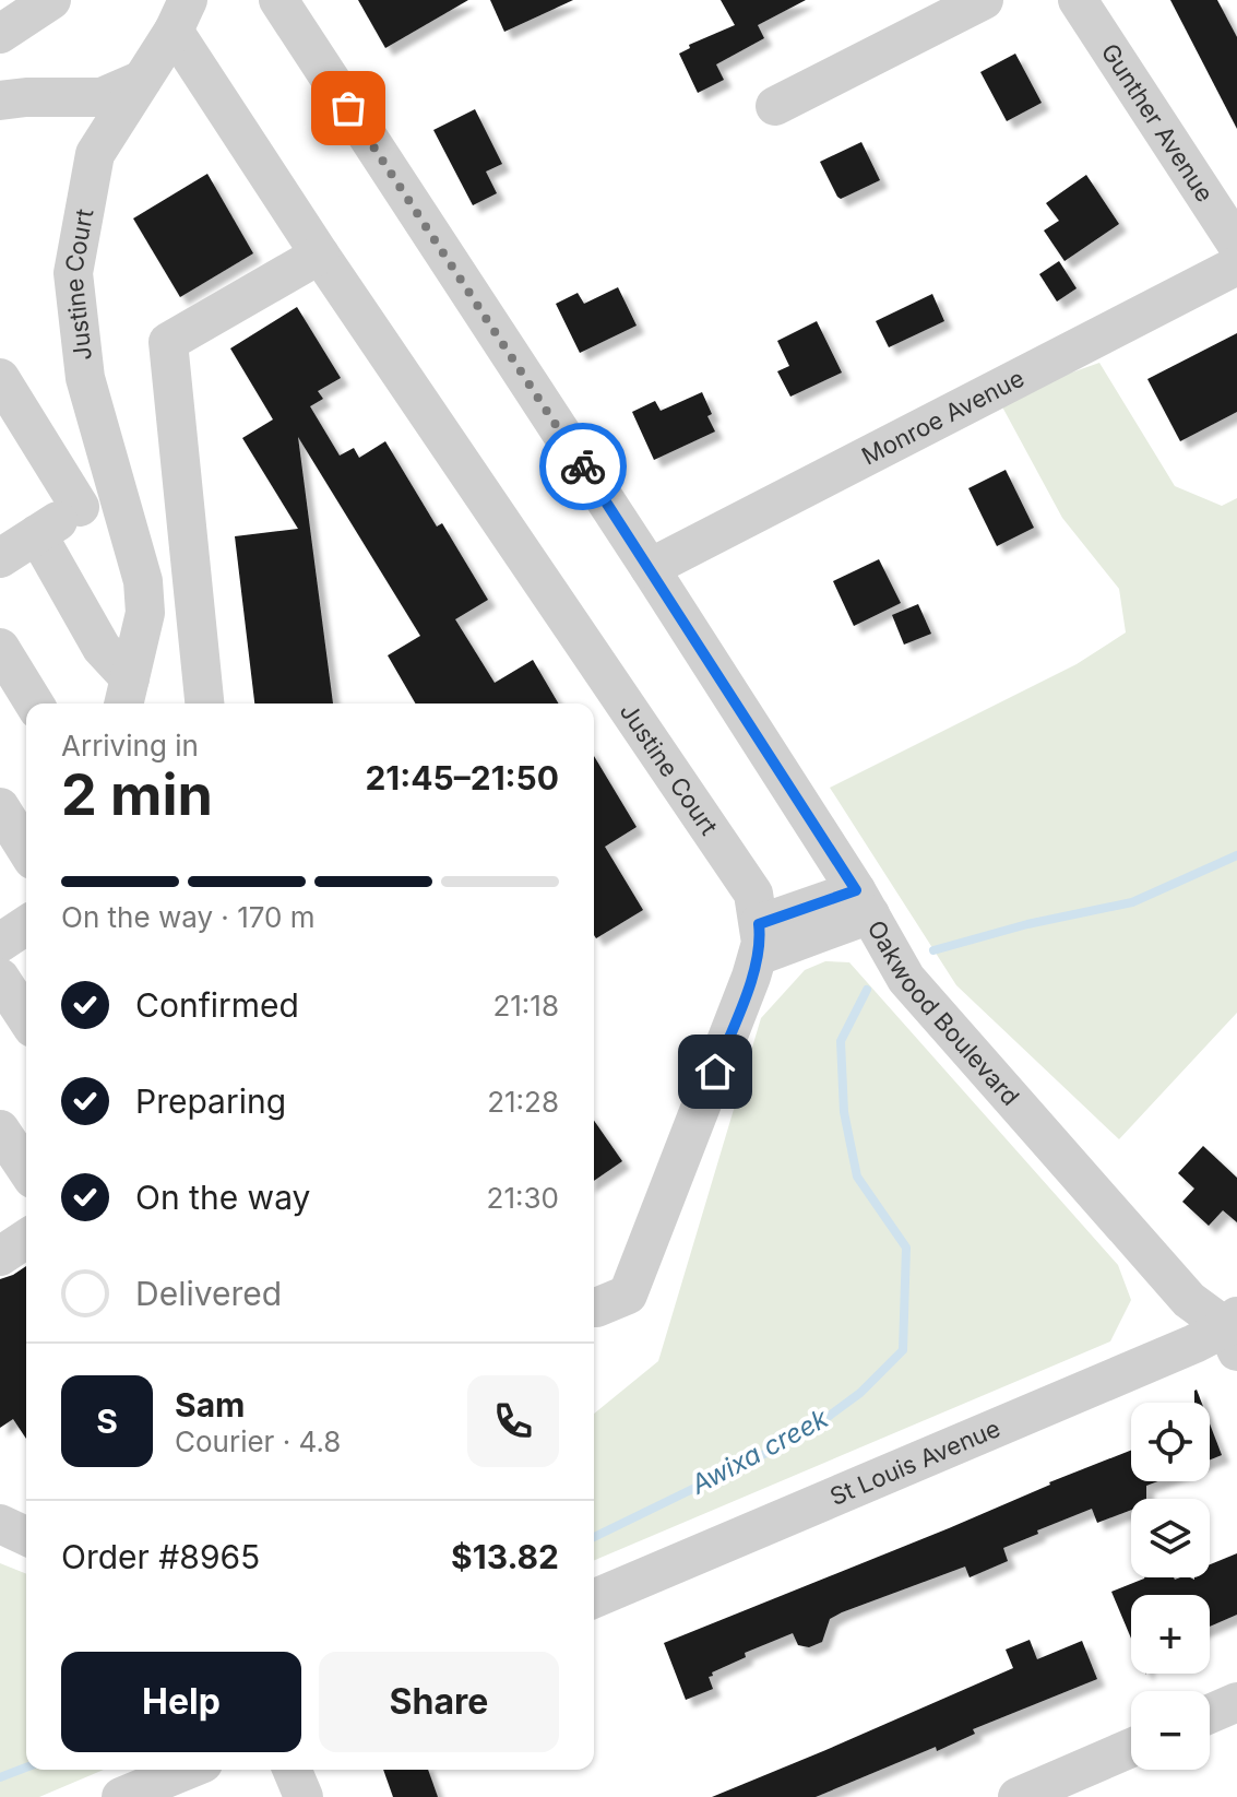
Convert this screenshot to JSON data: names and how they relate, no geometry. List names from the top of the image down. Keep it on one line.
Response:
{"streets":{"street":["Gunther Avenue","Justine Court","Monroe Avenue","Oakwood Boulevard","St Louis Avenue"]},"crossings":[["Monroe Avenue","Oakwood Boulevard"],["Oakwood Boulevard","St Louis Avenue"]],"water":["Awixa creek"],"page":{"heading":["2 min","Arriving in","21:45–21:50"],"panel":["Sam","Courier · 4.8","Order #8965","$13.82"],"bar":"On the way · 170 m","list":[["Confirmed","21:18"],["Preparing","21:28"],["On the way","21:30"],"Delivered"],"round":"S","map_buttons":["+","−"],"buttons":["Help","Share"]}}
